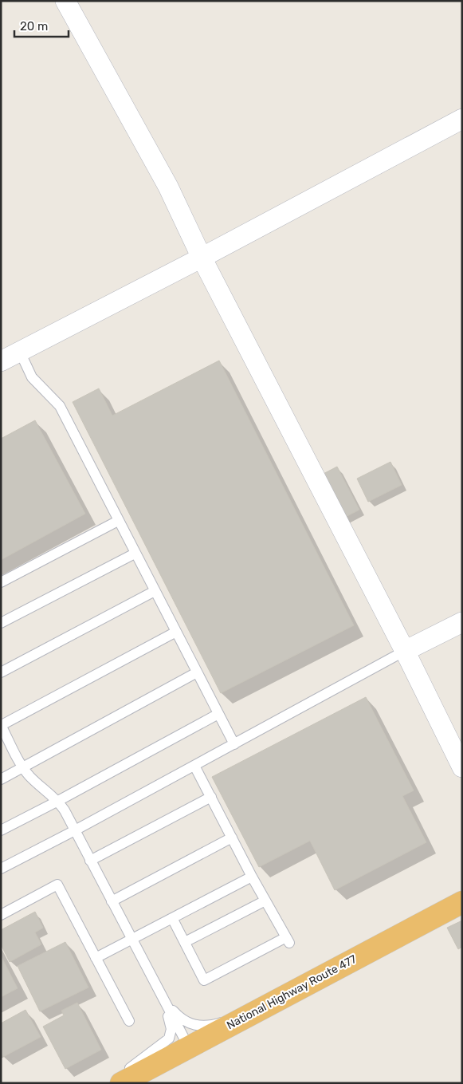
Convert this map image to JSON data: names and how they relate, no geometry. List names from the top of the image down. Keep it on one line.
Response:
{"streets":{"highway":["National Highway Route 477"]},"scale_bar":"20 m"}
